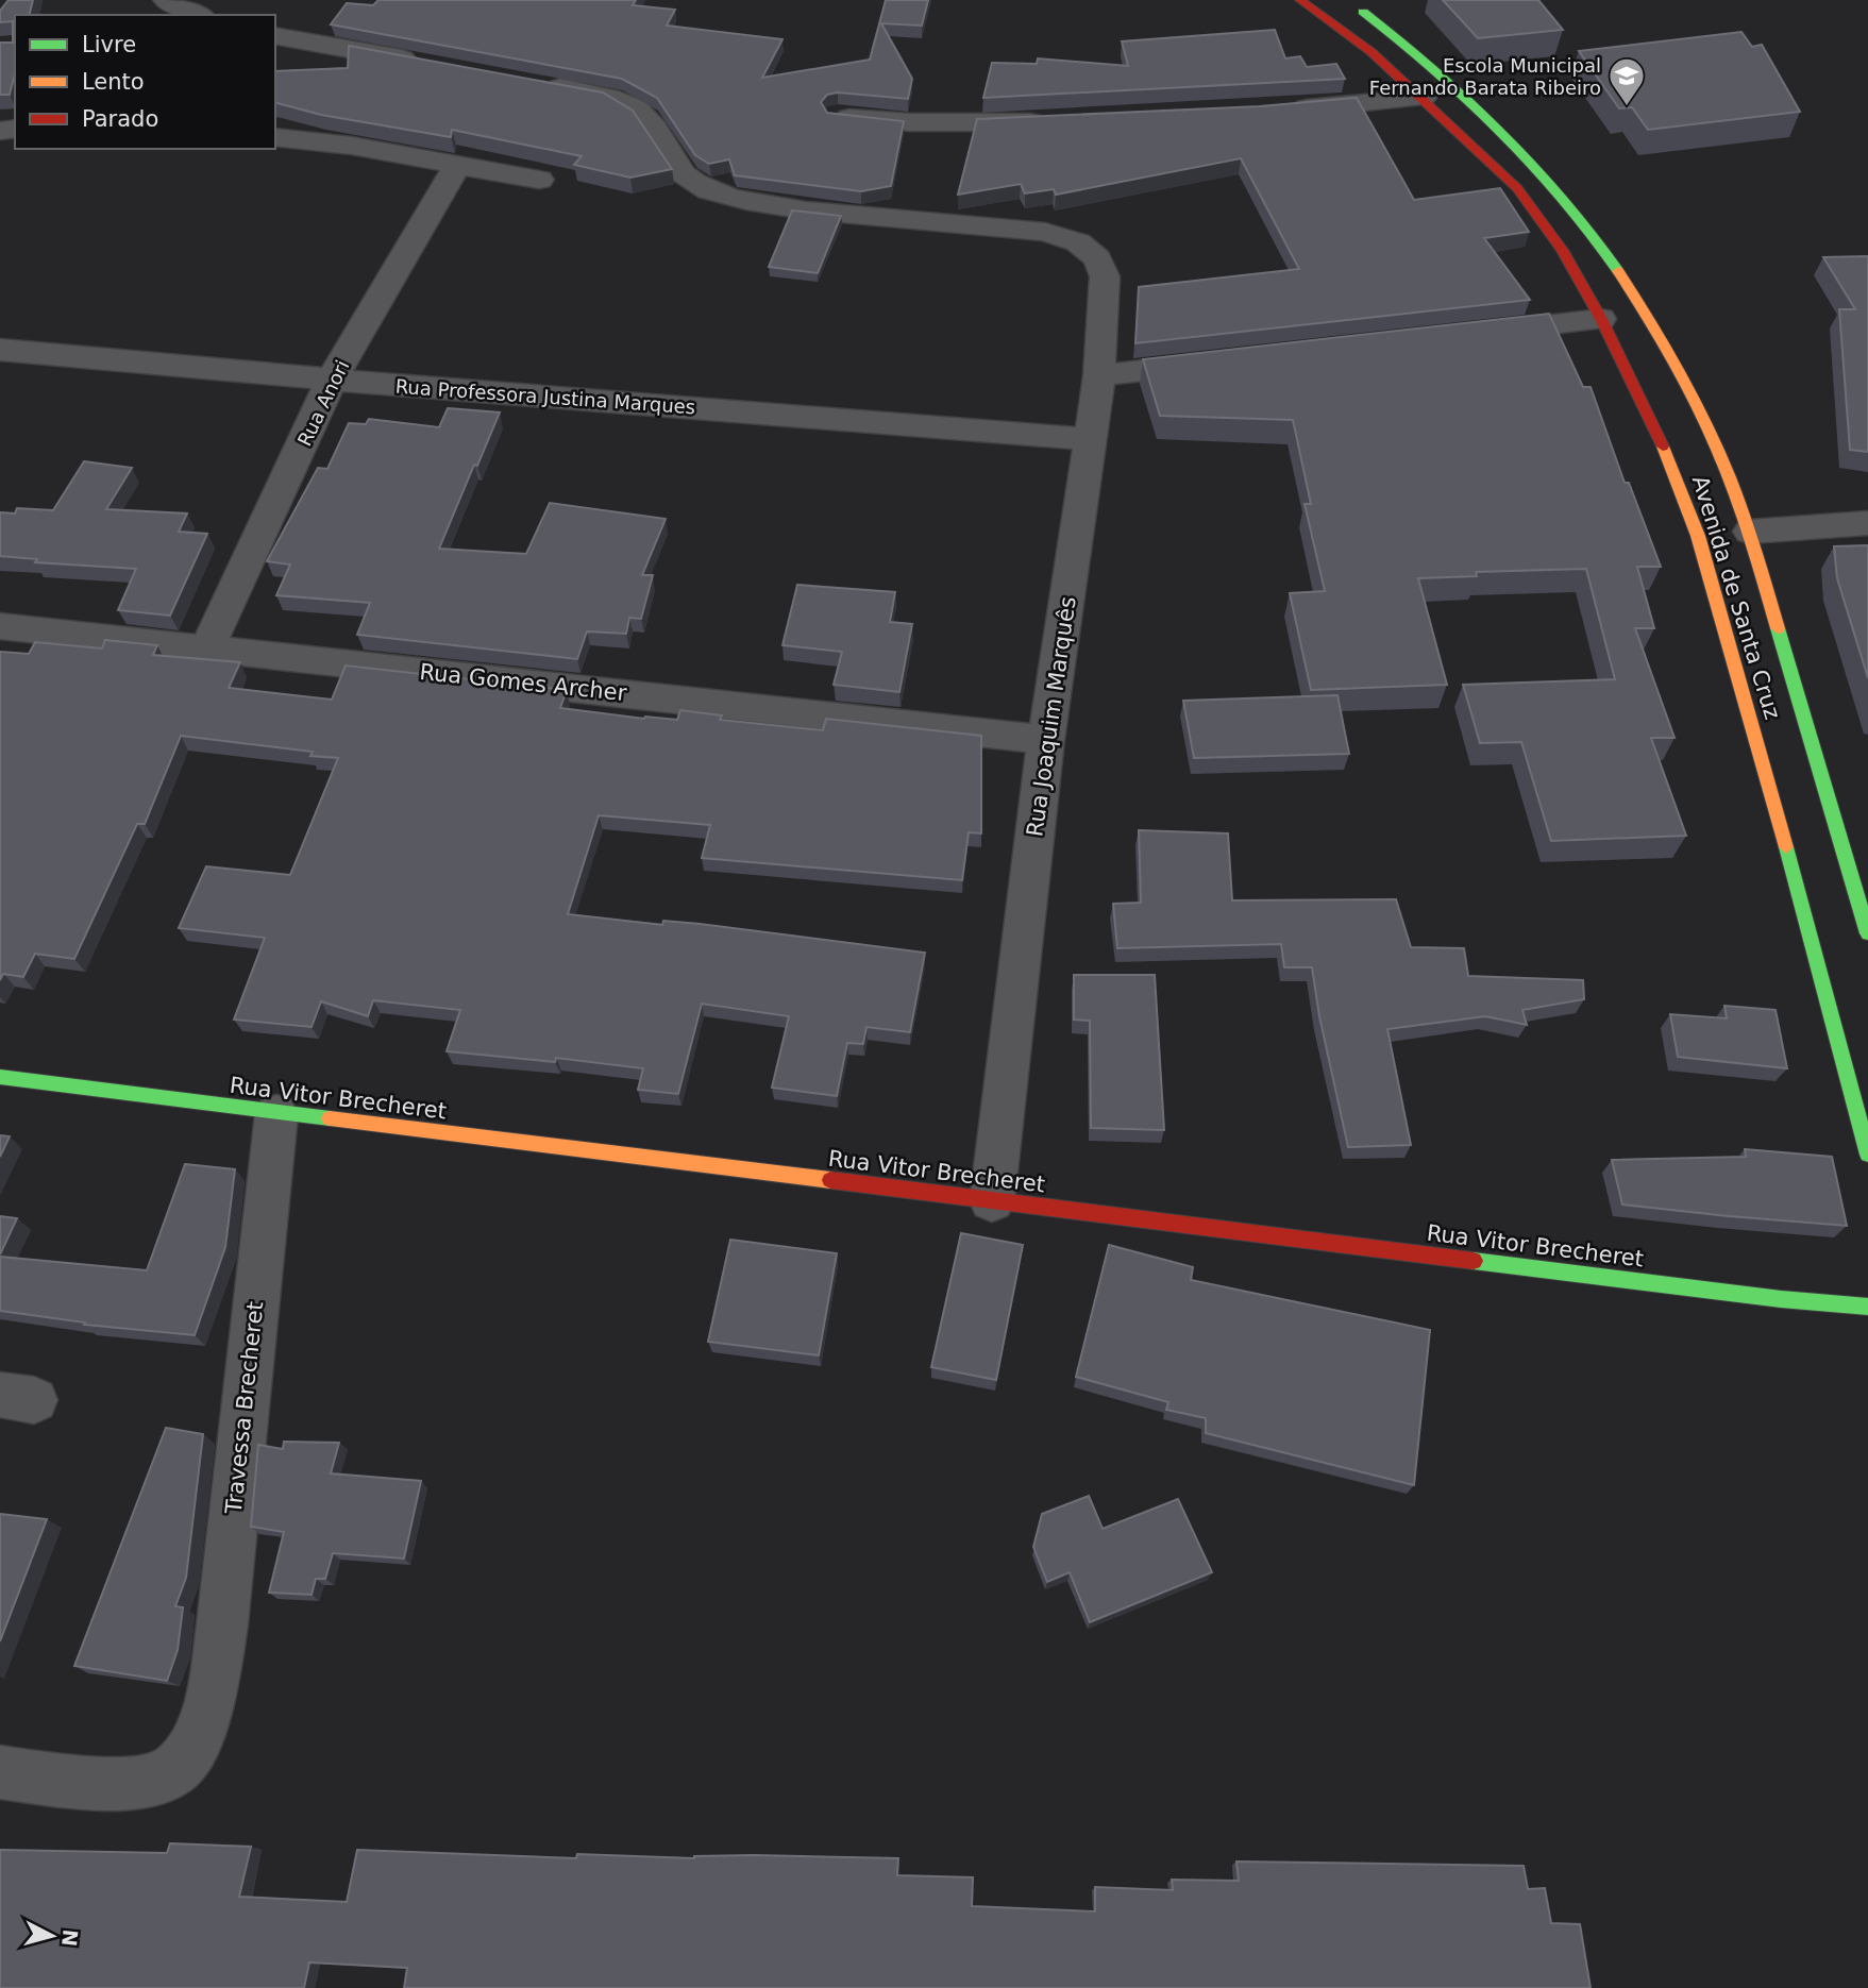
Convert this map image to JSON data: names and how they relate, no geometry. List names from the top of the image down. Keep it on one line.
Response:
{"streets":{"main road":["Avenida de Santa Cruz","Rua Vitor Brecheret"],"street":["Rua Professora Justina Marques","Rua Anori","Rua Gomes Archer","Rua Joaquim Marquês","Travessa Brecheret"]},"crossings":[["Rua Professora Justina Marques","Rua Anori"],["Rua Professora Justina Marques","Rua Joaquim Marquês"],["Rua Anori","Rua Gomes Archer"],["Rua Gomes Archer","Rua Joaquim Marquês"],["Rua Joaquim Marquês","Rua Vitor Brecheret"],["Rua Vitor Brecheret","Travessa Brecheret"]],"places":{"school or university":["Escola Municipal Fernando Barata Ribeiro"]},"legend":["Livre","Lento","Parado"],"north":"right"}
